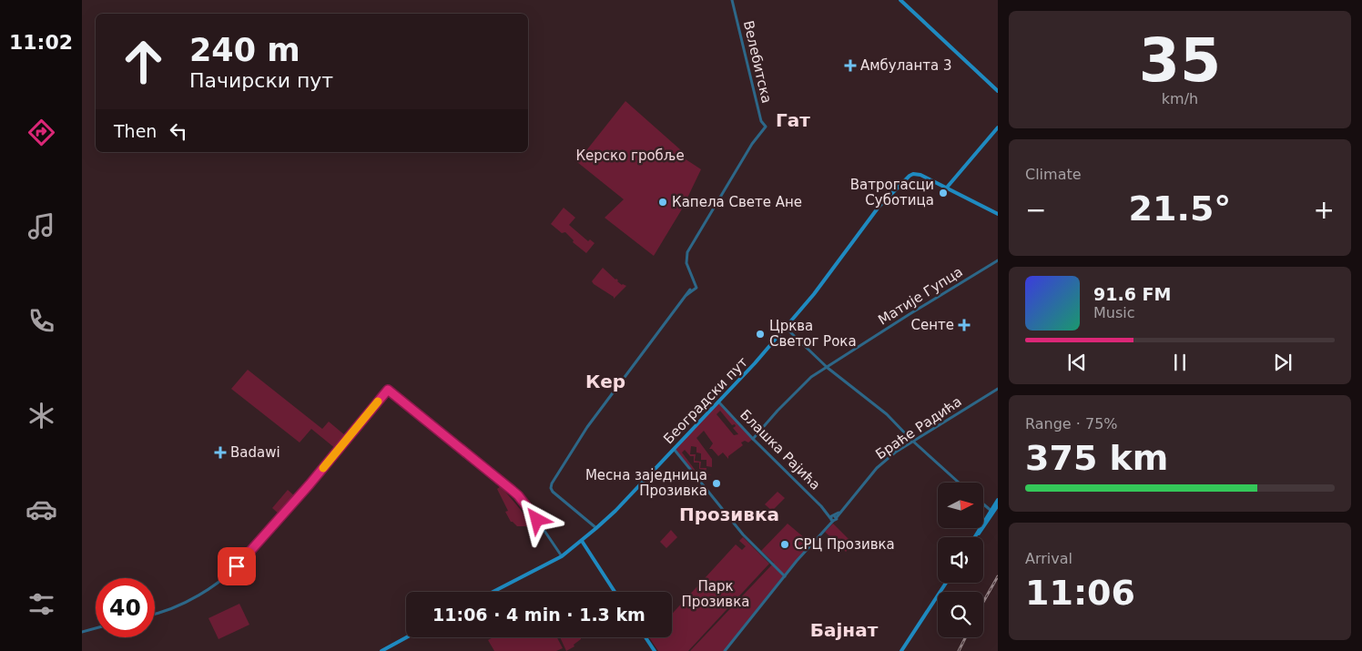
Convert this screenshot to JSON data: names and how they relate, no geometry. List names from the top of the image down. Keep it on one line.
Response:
{"streets":{"main road":["Београдски пут"],"street":["Велебитска","Матије Гупца","Браће Радића","Блашка Рајића"]},"crossings":[["Велебитска","Београдски пут"],["Матије Гупца","Блашка Рајића"],["Београдски пут","Блашка Рајића"],["Браће Радића","Блашка Рајића"]],"districts":["Гат","Кер","Прозивка","Бајнат"],"parks":["Керско гробље","Парк Прозивка"],"places":{"health":["Амбуланта 3","Сенте","Badawi"],"other":["Ватрогасци Суботица","Капела Свете Ане","Црква Светог Рока","Месна заједница Прозивка","СРЦ Прозивка"]},"north":"right","page":{"tabs":"11:02","tile":[["35","km/h"],"Climate",["Range · 75%","375 km"],["Arrival","11:06"]],"turn":["240 m","Пачирски пут"],"then":"Then","heat":["−","21.5°","+"],"song":["91.6 FM","Music"],"limit":"40","trip":"11:06 · 4 min · 1.3 km"}}
